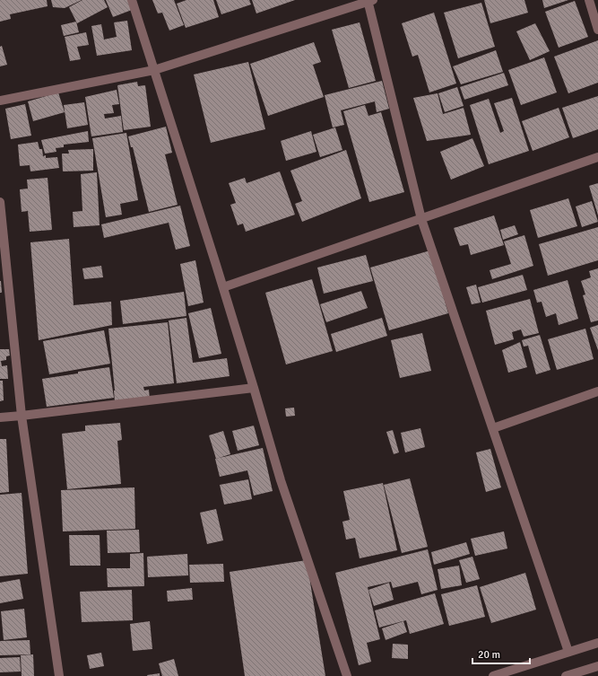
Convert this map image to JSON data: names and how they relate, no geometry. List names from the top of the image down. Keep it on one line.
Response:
{"scale_bar":"20 m"}
